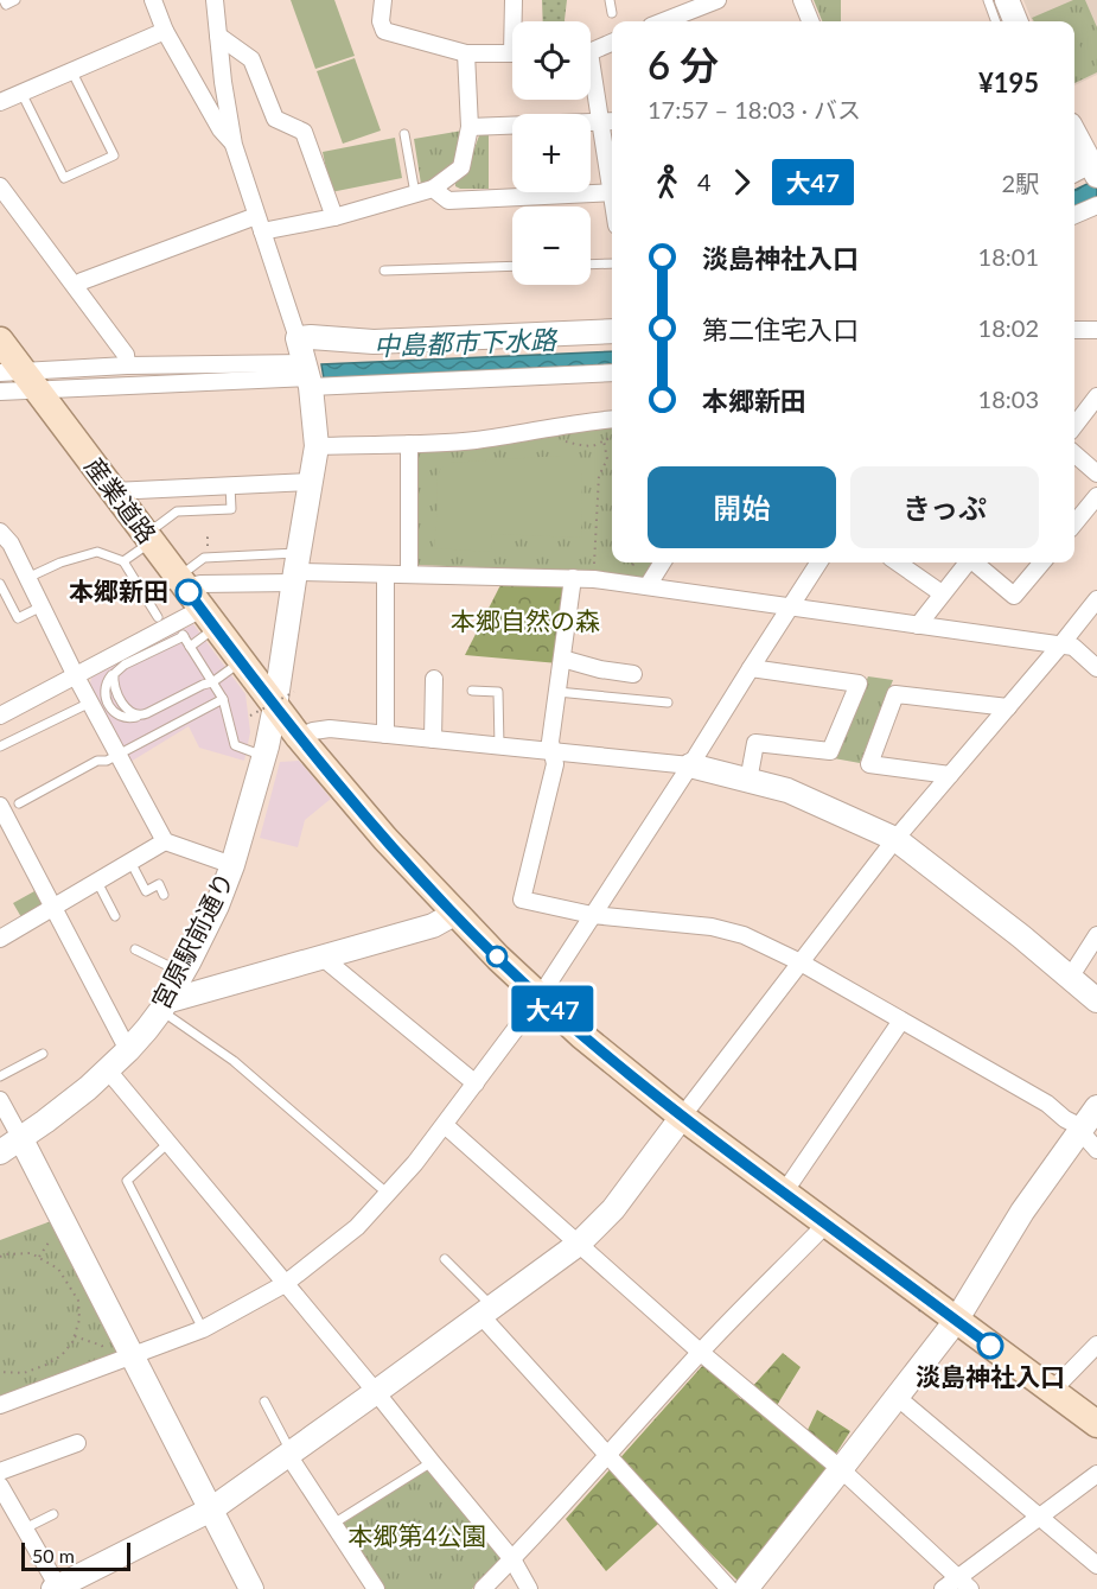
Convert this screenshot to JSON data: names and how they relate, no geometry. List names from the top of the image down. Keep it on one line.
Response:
{"streets":{"main road":["産業道路"],"street":["宮原駅前通り"]},"crossings":[["産業道路","宮原駅前通り"]],"water":["中島都市下水路"],"parks":["本郷自然の森","本郷第4公園"],"places":["本郷新田","淡島神社入口"],"lines":["bus line 大47"],"scale_bar":"50 m","page":{"on_map":"大47","map_buttons":["+","−"],"heading":["6 分","17:57 – 18:03 · バス","¥195"],"legs":["4","大47","2駅"],"list":[{"name":"淡島神社入口","value":"18:01"},{"name":"第二住宅入口","value":"18:02"},{"name":"本郷新田","value":"18:03"}],"buttons":["開始","きっぷ"],"scale":"50 m"}}
